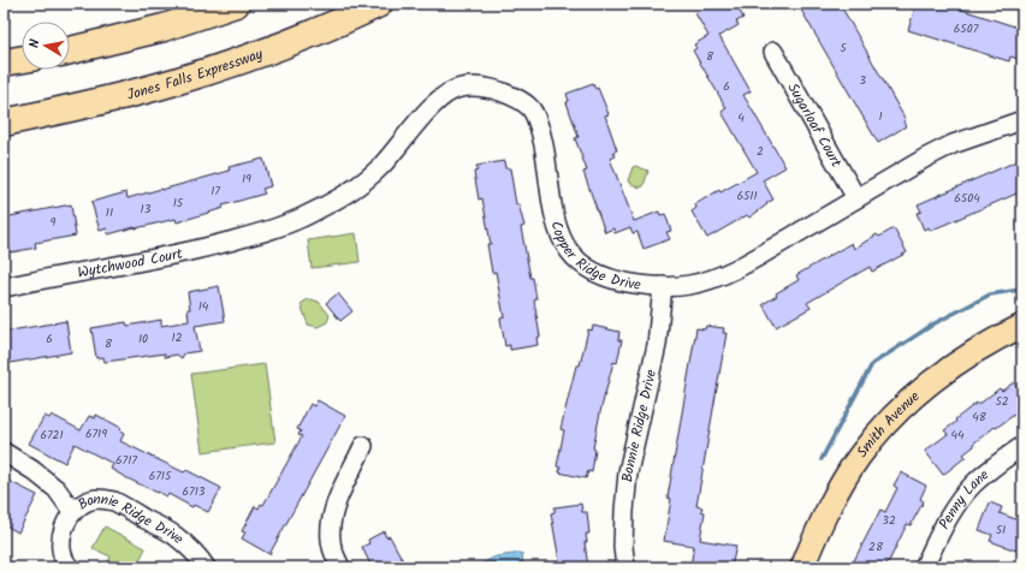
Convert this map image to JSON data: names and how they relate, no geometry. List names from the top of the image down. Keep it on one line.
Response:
{"streets":{"highway":["Jones Falls Expressway"],"main road":["Smith Avenue"],"street":["Sugarloaf Court","Copper Ridge Drive","Wytchwood Court","Bonnie Ridge Drive","Penny Lane"]},"crossings":[["Sugarloaf Court","Copper Ridge Drive"],["Copper Ridge Drive","Wytchwood Court"],["Copper Ridge Drive","Bonnie Ridge Drive"]],"house_numbers":["6507","5","8","3","6","1","4","2","19","17","6511","6504","15","13","11","9","14","12","6","10","8","52","48","6719","6721","44","6717","6715","6713","32","51","28"],"north":"left"}
